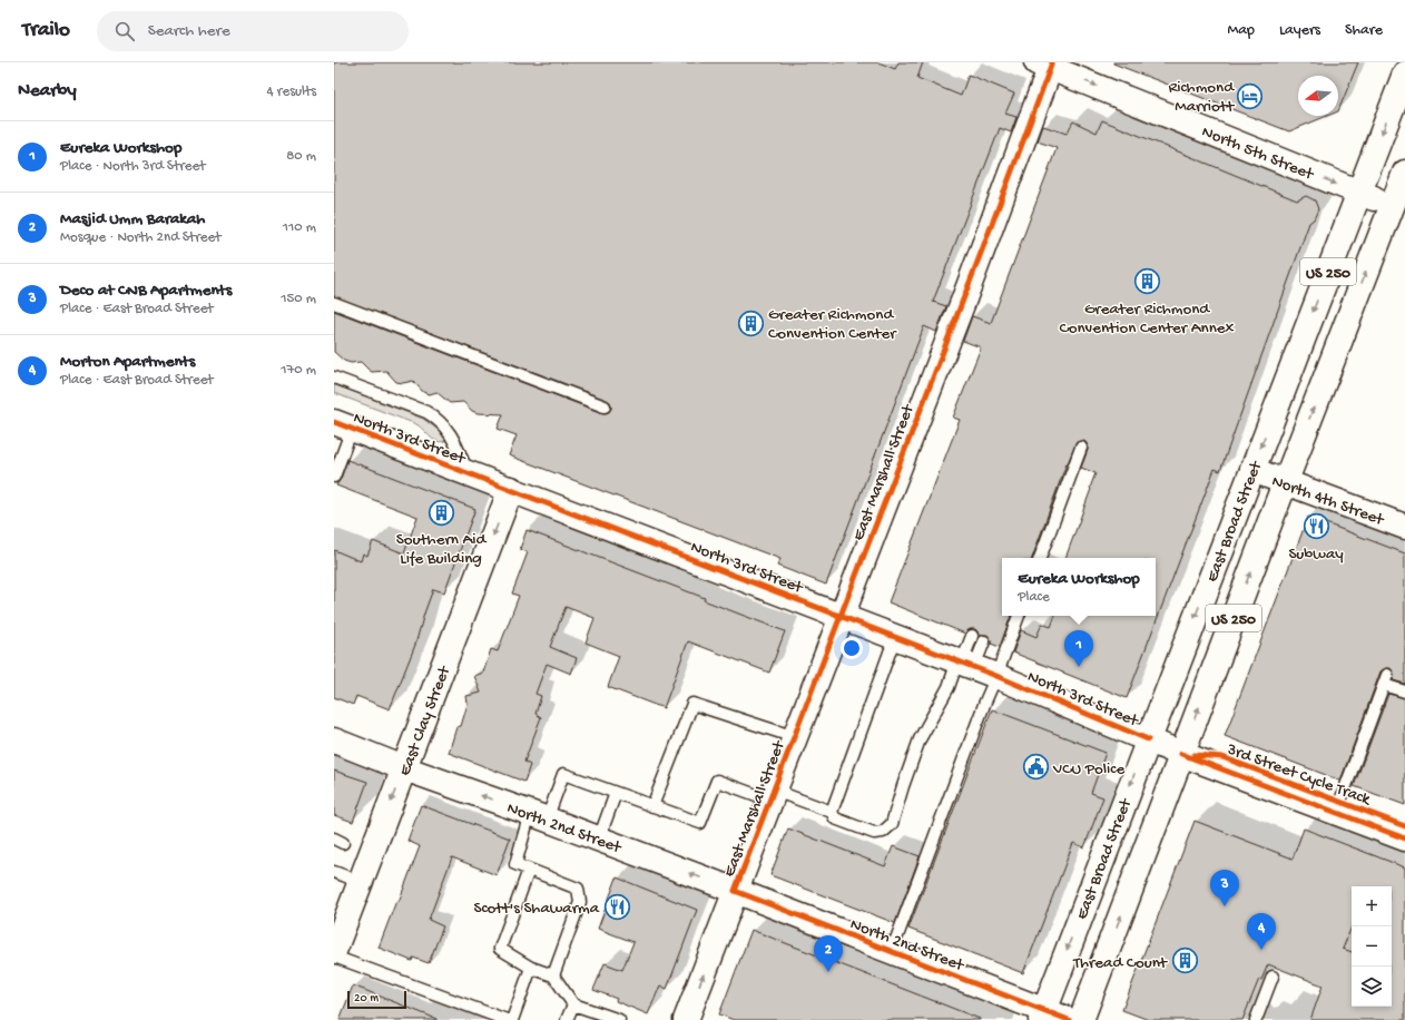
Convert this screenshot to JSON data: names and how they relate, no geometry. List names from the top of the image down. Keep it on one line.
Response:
{"streets":{"main road":["North 5th Street","US 250","North 3rd Street","East Marshall Street","North 4th Street","East Broad Street","East Clay Street","North 2nd Street"],"cycle path":["3rd Street Cycle Track"]},"crossings":[["North 5th Street","East Marshall Street"],["North 5th Street","East Broad Street"],["North 3rd Street","East Marshall Street"],["North 3rd Street","East Broad Street"],["North 3rd Street","East Clay Street"],["East Marshall Street","North 2nd Street"],["North 4th Street","East Broad Street"],["East Broad Street","North 2nd Street"],["East Clay Street","North 2nd Street"]],"one_way":["North 5th Street","East Clay Street","North 2nd Street"],"places":{"hotel":["Richmond Marriott"],"building":["Greater Richmond Convention Center Annex","Greater Richmond Convention Center","Southern Aid Life Building","Thread Count"],"restaurant":["Subway","Scott's Shawarma"],"public building":["VCU Police"]},"scale_bar":"20 m","north":"left","page":{"header":"Trailo","search":"Search here","nav":["Map","Layers","Share"],"heading":["Nearby","4 results"],"list":[{"mark":"1","name":"Eureka Workshop","note":"Place · North 3rd Street","value":"80 m"},{"mark":"2","name":"Masjid Umm Barakah","note":"Mosque · North 2nd Street","value":"110 m"},{"mark":"3","name":"Deco at CNB Apartments","note":"Place · East Broad Street","value":"150 m"},{"mark":"4","name":"Morton Apartments","note":"Place · East Broad Street","value":"170 m"}],"popup":["Eureka Workshop","Place"],"pins":["1","3","4","2"],"map_buttons":["+","−"],"scale":"20 m"}}
